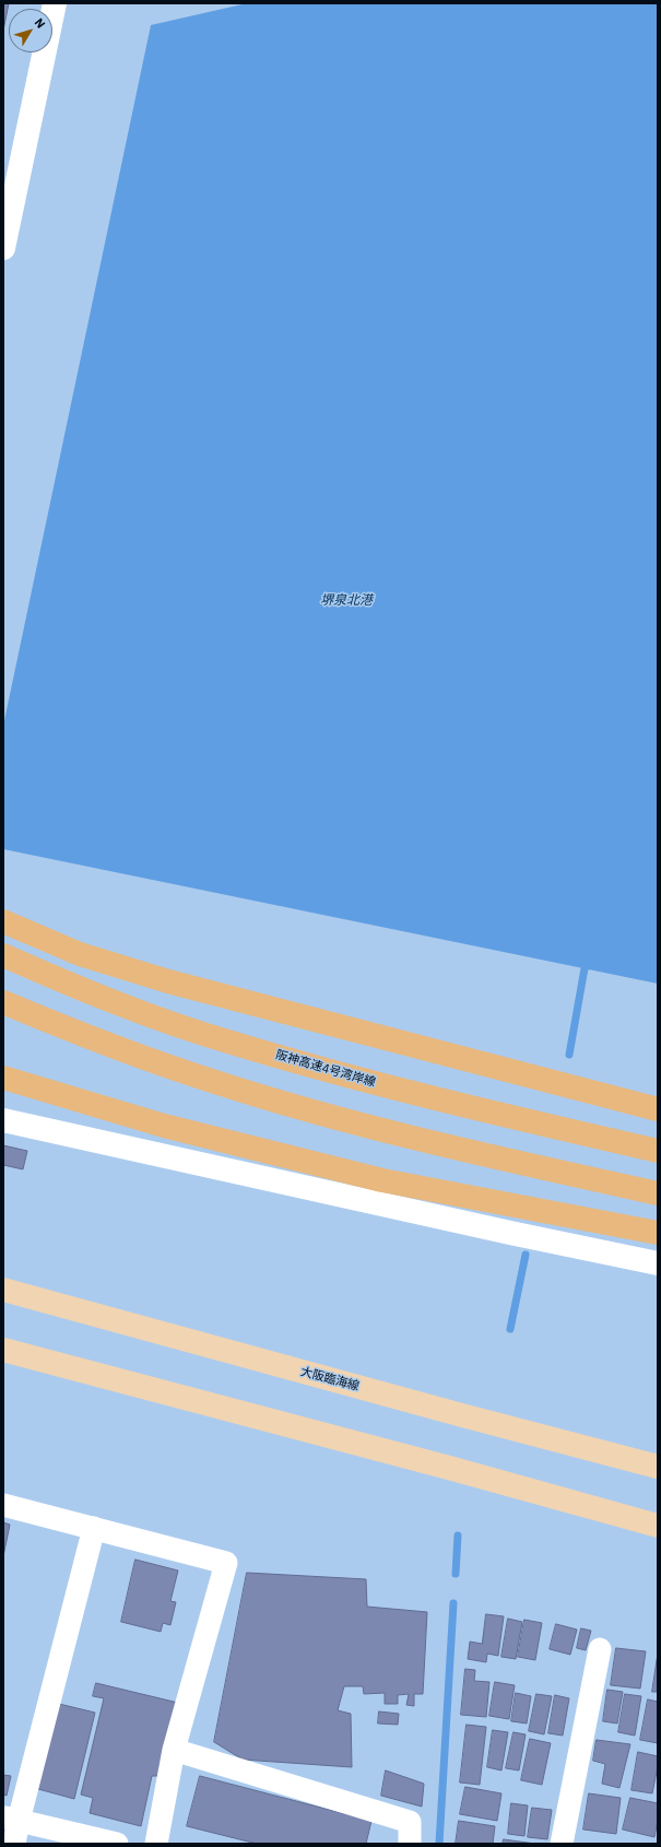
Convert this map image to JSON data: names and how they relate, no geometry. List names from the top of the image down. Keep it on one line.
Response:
{"streets":{"highway":["阪神高速4号湾岸線"],"main road":["大阪臨海線"]},"water":["堺泉北港"],"north":"top right"}
